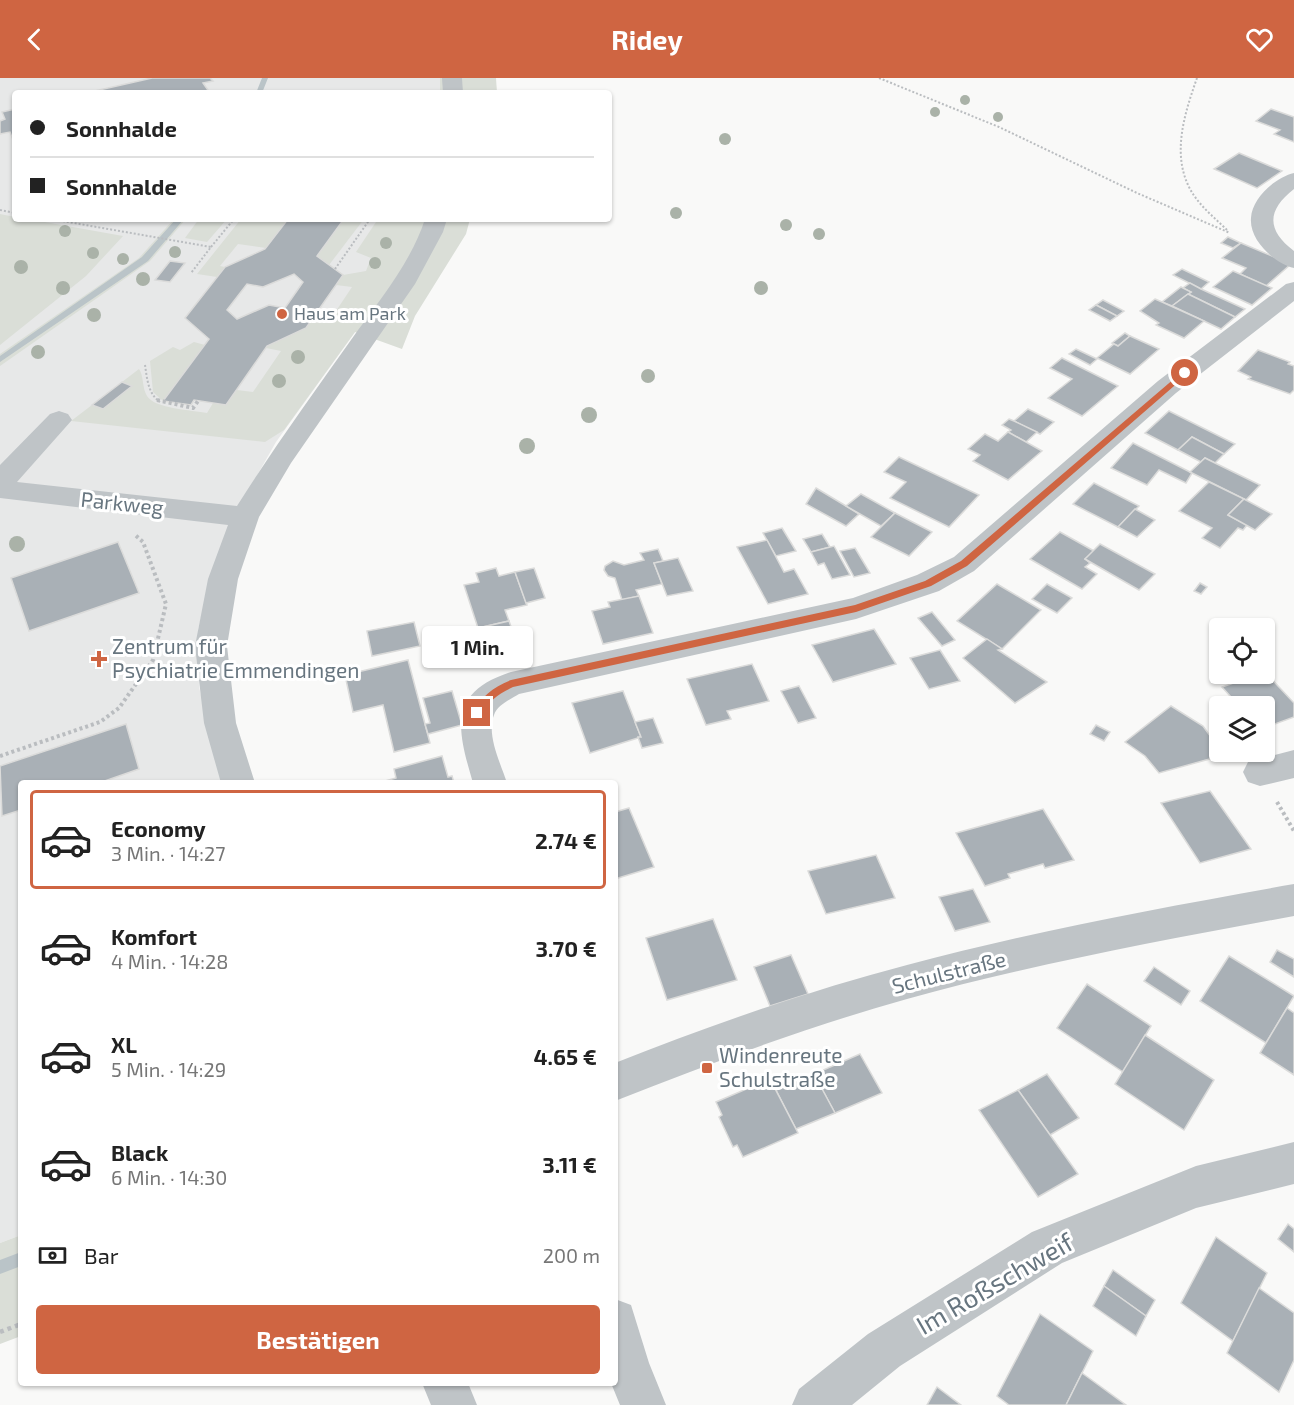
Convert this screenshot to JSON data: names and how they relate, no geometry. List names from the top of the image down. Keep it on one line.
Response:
{"streets":{"street":["Parkweg","Schulstraße","Im Roßschweif"]},"places":{"other":["Haus am Park"],"health":["Zentrum für Psychiatrie Emmendingen"],"transit":["Windenreute Schulstraße"]},"page":{"header":"Ridey","banner":["Sonnhalde","Sonnhalde"],"bubble":"1 Min.","list":[{"name":"Economy","note":"3 Min. · 14:27","value":"2.74 €"},{"name":"Komfort","note":"4 Min. · 14:28","value":"3.70 €"},{"name":"XL","note":"5 Min. · 14:29","value":"4.65 €"},{"name":"Black","note":"6 Min. · 14:30","value":"3.11 €"}],"pay":["Bar","200 m"],"buttons":"Bestätigen"}}
